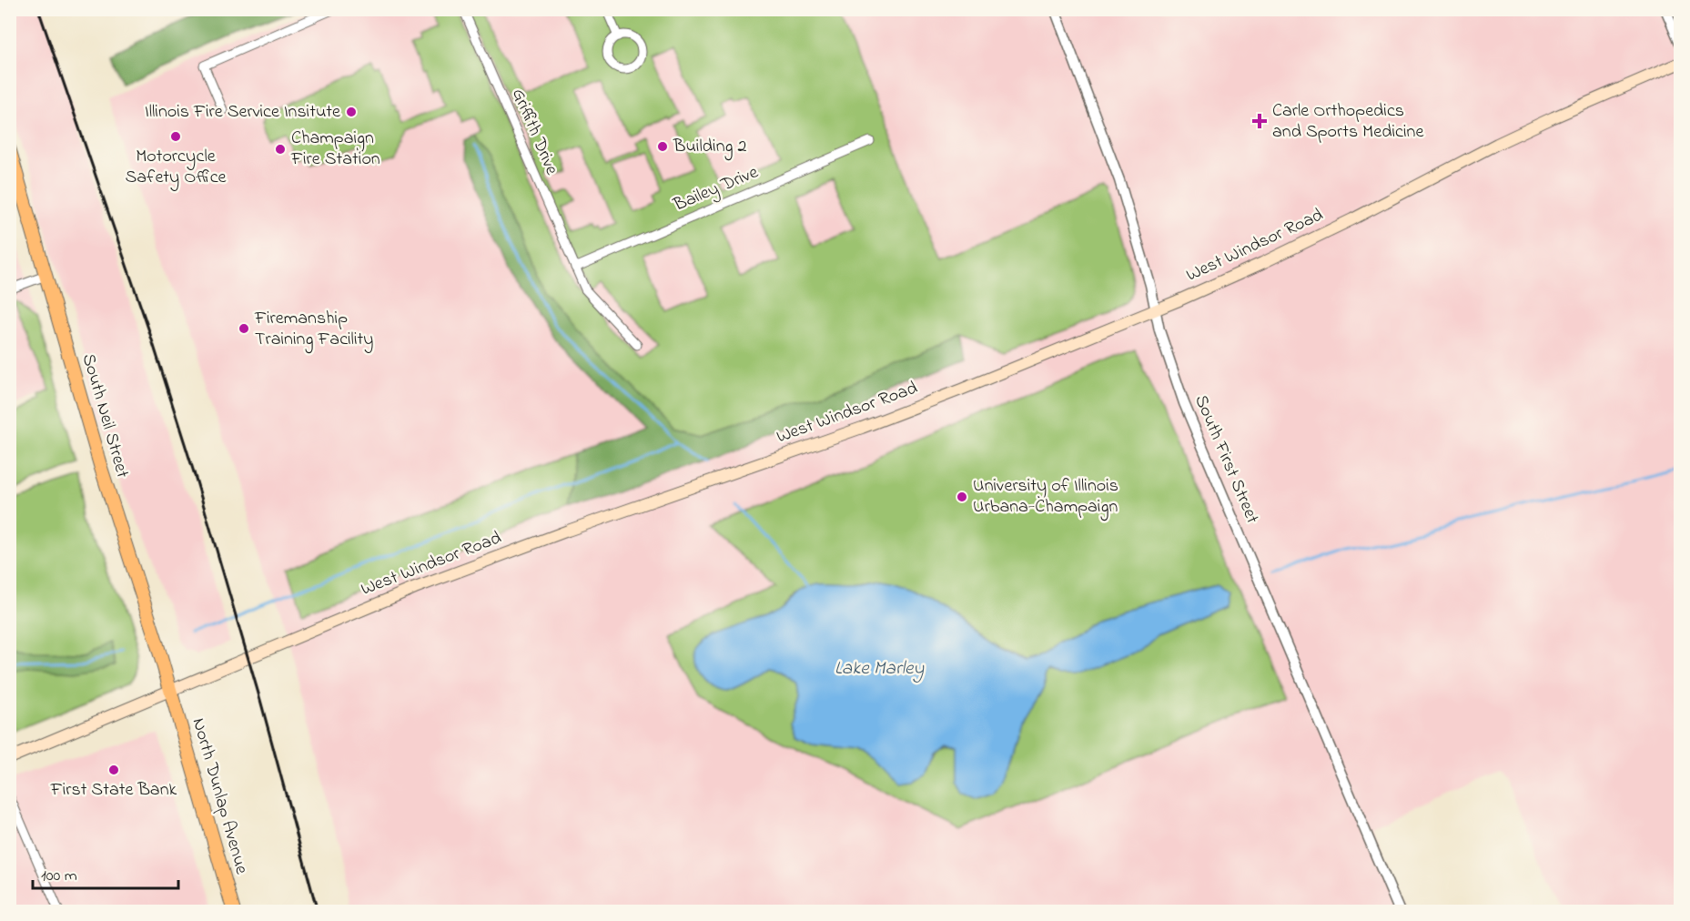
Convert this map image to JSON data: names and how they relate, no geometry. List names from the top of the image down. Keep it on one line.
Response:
{"streets":{"main road":["West Windsor Road","South Neil Street","North Dunlap Avenue"],"street":["Griffith Drive","Bailey Drive","South First Street"]},"crossings":[["Griffith Drive","Bailey Drive"],["West Windsor Road","South Neil Street"],["West Windsor Road","South First Street"],["West Windsor Road","North Dunlap Avenue"],["South Neil Street","North Dunlap Avenue"]],"water":["Lake Marley"],"places":{"other":["Illinois Fire Service Insitute","Motorcycle Safety Office","Building 2","Champaign Fire Station","Firemanship Training Facility","University of Illinois Urbana-Champaign","First State Bank"],"health":["Carle Orthopedics and Sports Medicine"]},"scale_bar":"100 m"}
